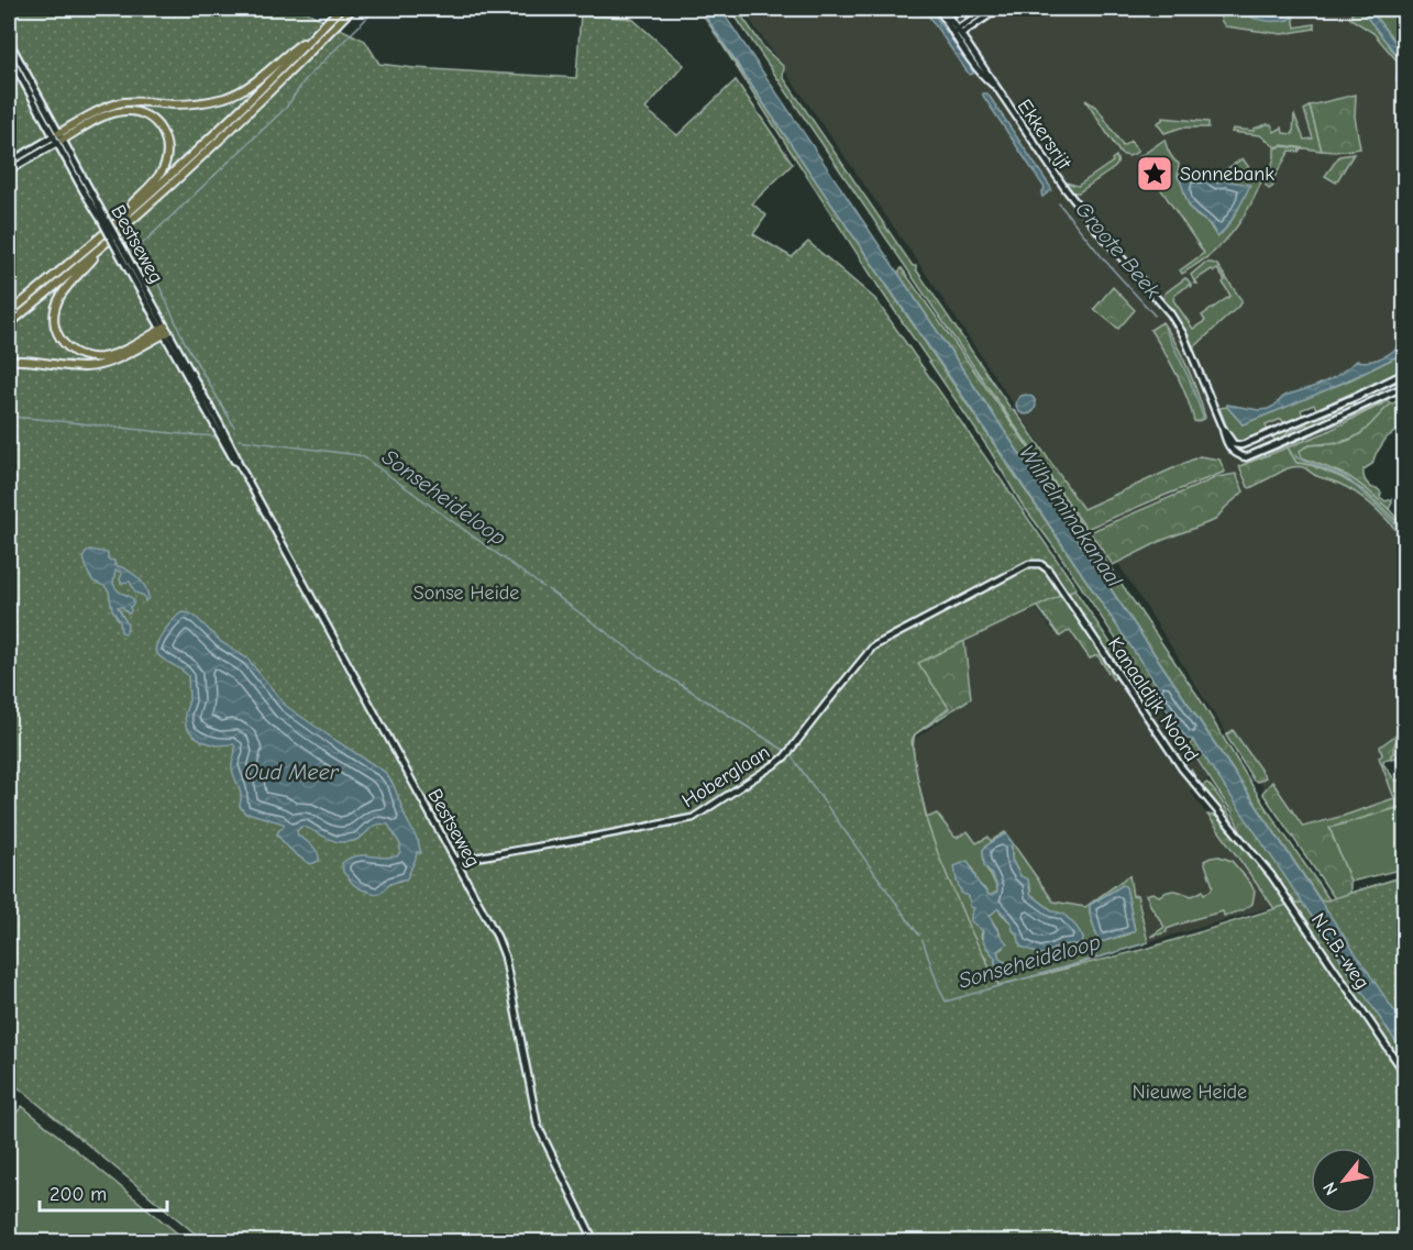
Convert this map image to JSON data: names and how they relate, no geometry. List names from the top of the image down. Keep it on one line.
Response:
{"streets":{"main road":["Ekkersrijt","Bestseweg","Kanaaldijk Noord","Hoberglaan","N.C.B.-weg"]},"crossings":[["Bestseweg","Hoberglaan"],["Kanaaldijk Noord","Hoberglaan"],["Kanaaldijk Noord","N.C.B.-weg"]],"water":["Groote Beek","Sonseheideloop","Wilhelminakanaal","Oud Meer"],"parks":["Sonse Heide","Nieuwe Heide"],"places":{"place":["Sonnebank"]},"scale_bar":"200 m","north":"bottom left"}
